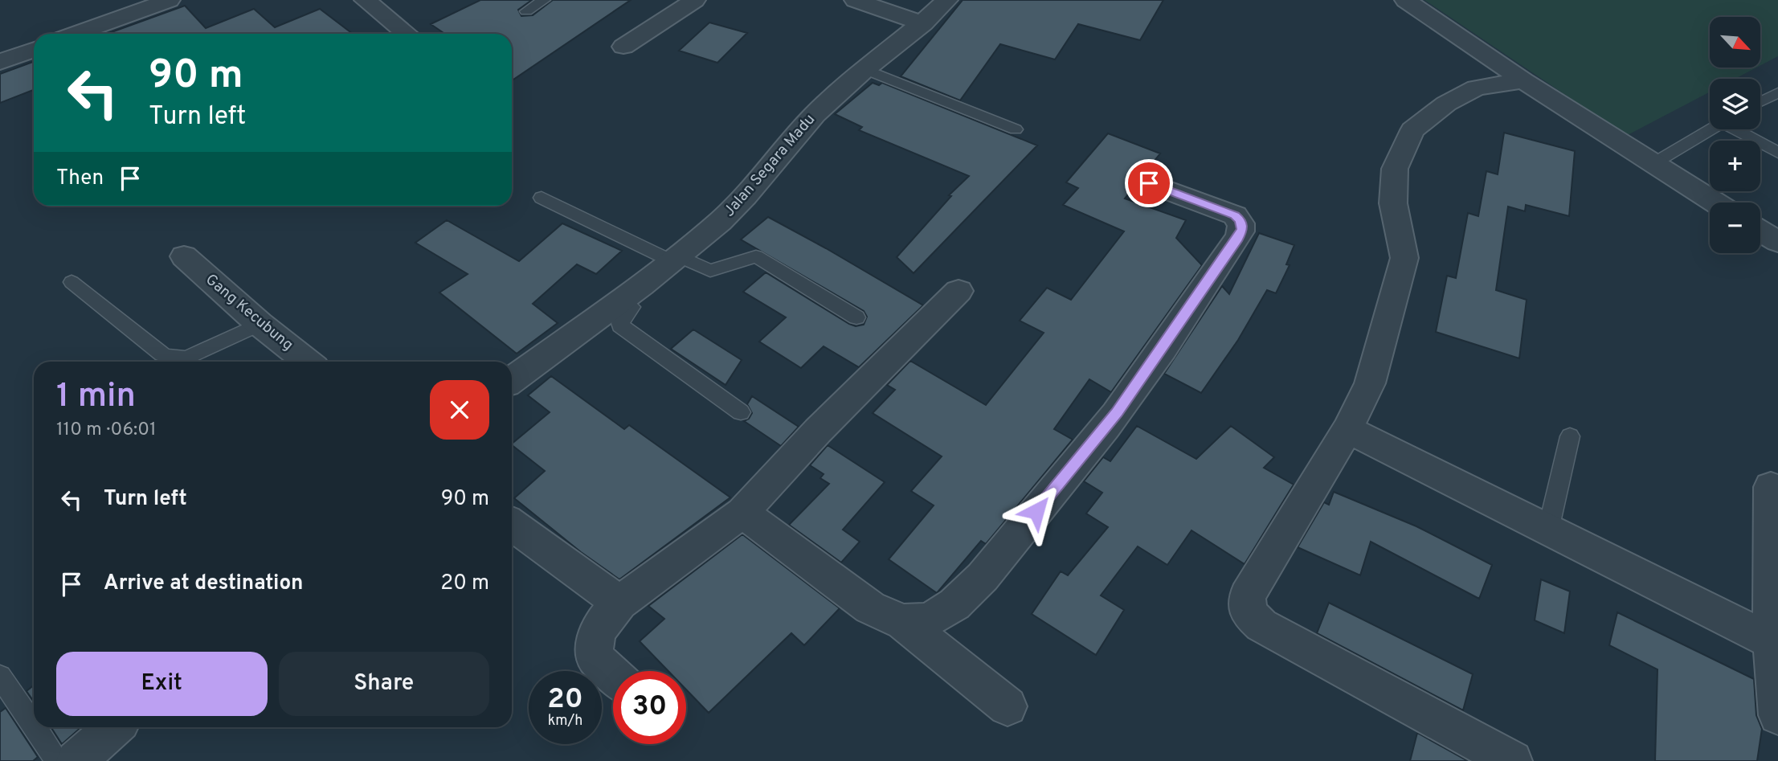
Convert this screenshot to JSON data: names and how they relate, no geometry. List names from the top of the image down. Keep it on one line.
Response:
{"streets":{"street":["Jalan Segara Madu","Gang Kecubung"]},"north":"bottom right","page":{"map_buttons":["+","−"],"turn":["90 m","Turn left"],"then":"Then","heading":["1 min","110 m · 06:01"],"list":[{"name":"Turn left","value":"90 m"},{"name":"Arrive at destination","value":"20 m"}],"buttons":["Exit","Share"],"speed":"20 km/h","limit":"30"}}
